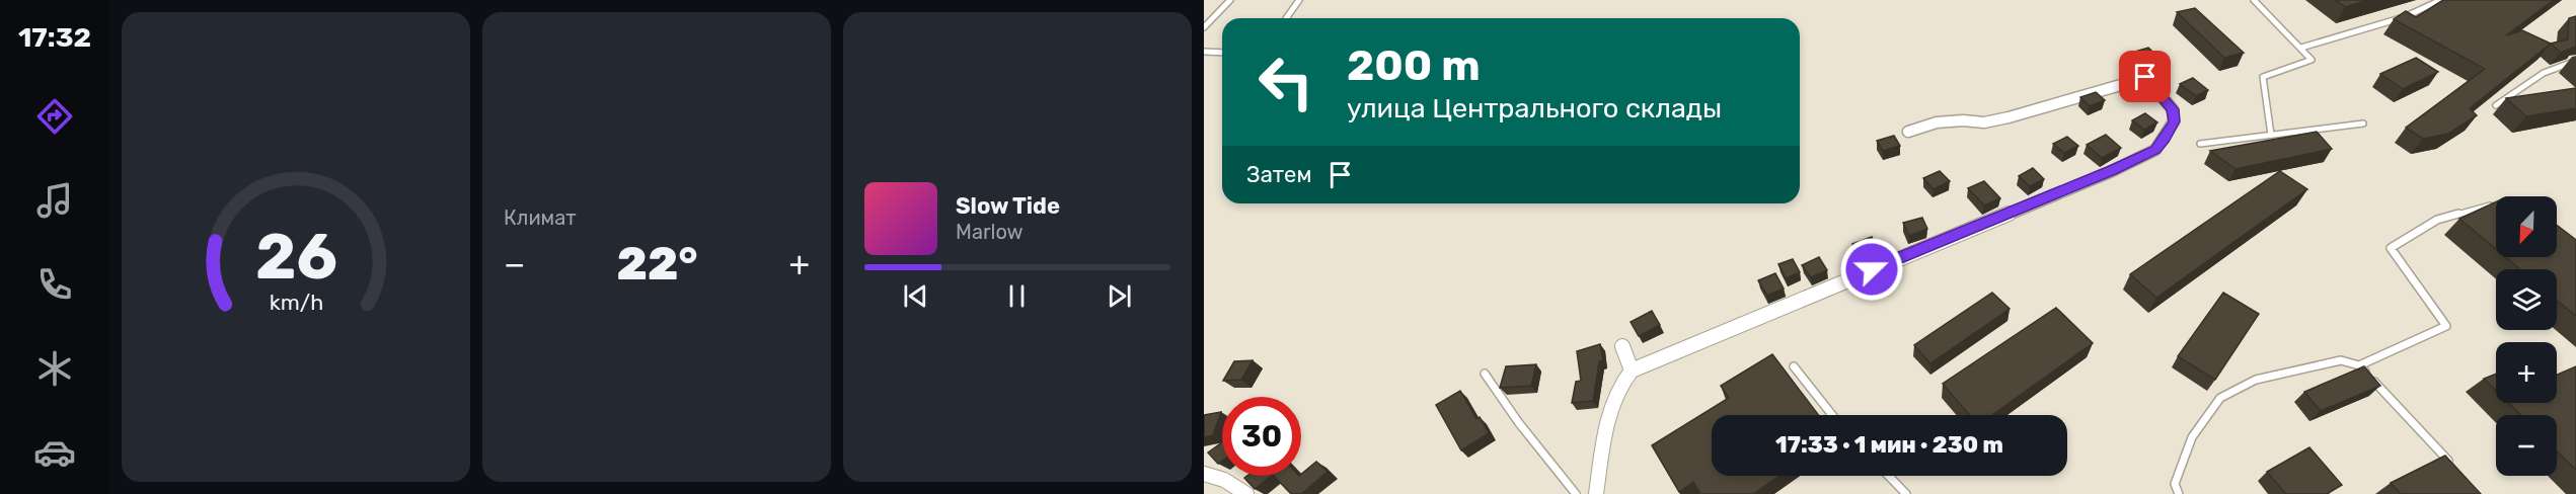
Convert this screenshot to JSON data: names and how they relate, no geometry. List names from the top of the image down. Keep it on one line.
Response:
{"north":"bottom left","page":{"tabs":"17:32","tile":"Климат","turn":["200 m","улица Центрального склады"],"then":"Затем","song":["Slow Tide","Marlow"],"map_buttons":["+","−"],"heat":["−","22°","+"],"limit":"30","trip":"17:33 · 1 мин · 230 m","gauge":["26","km/h"]}}
